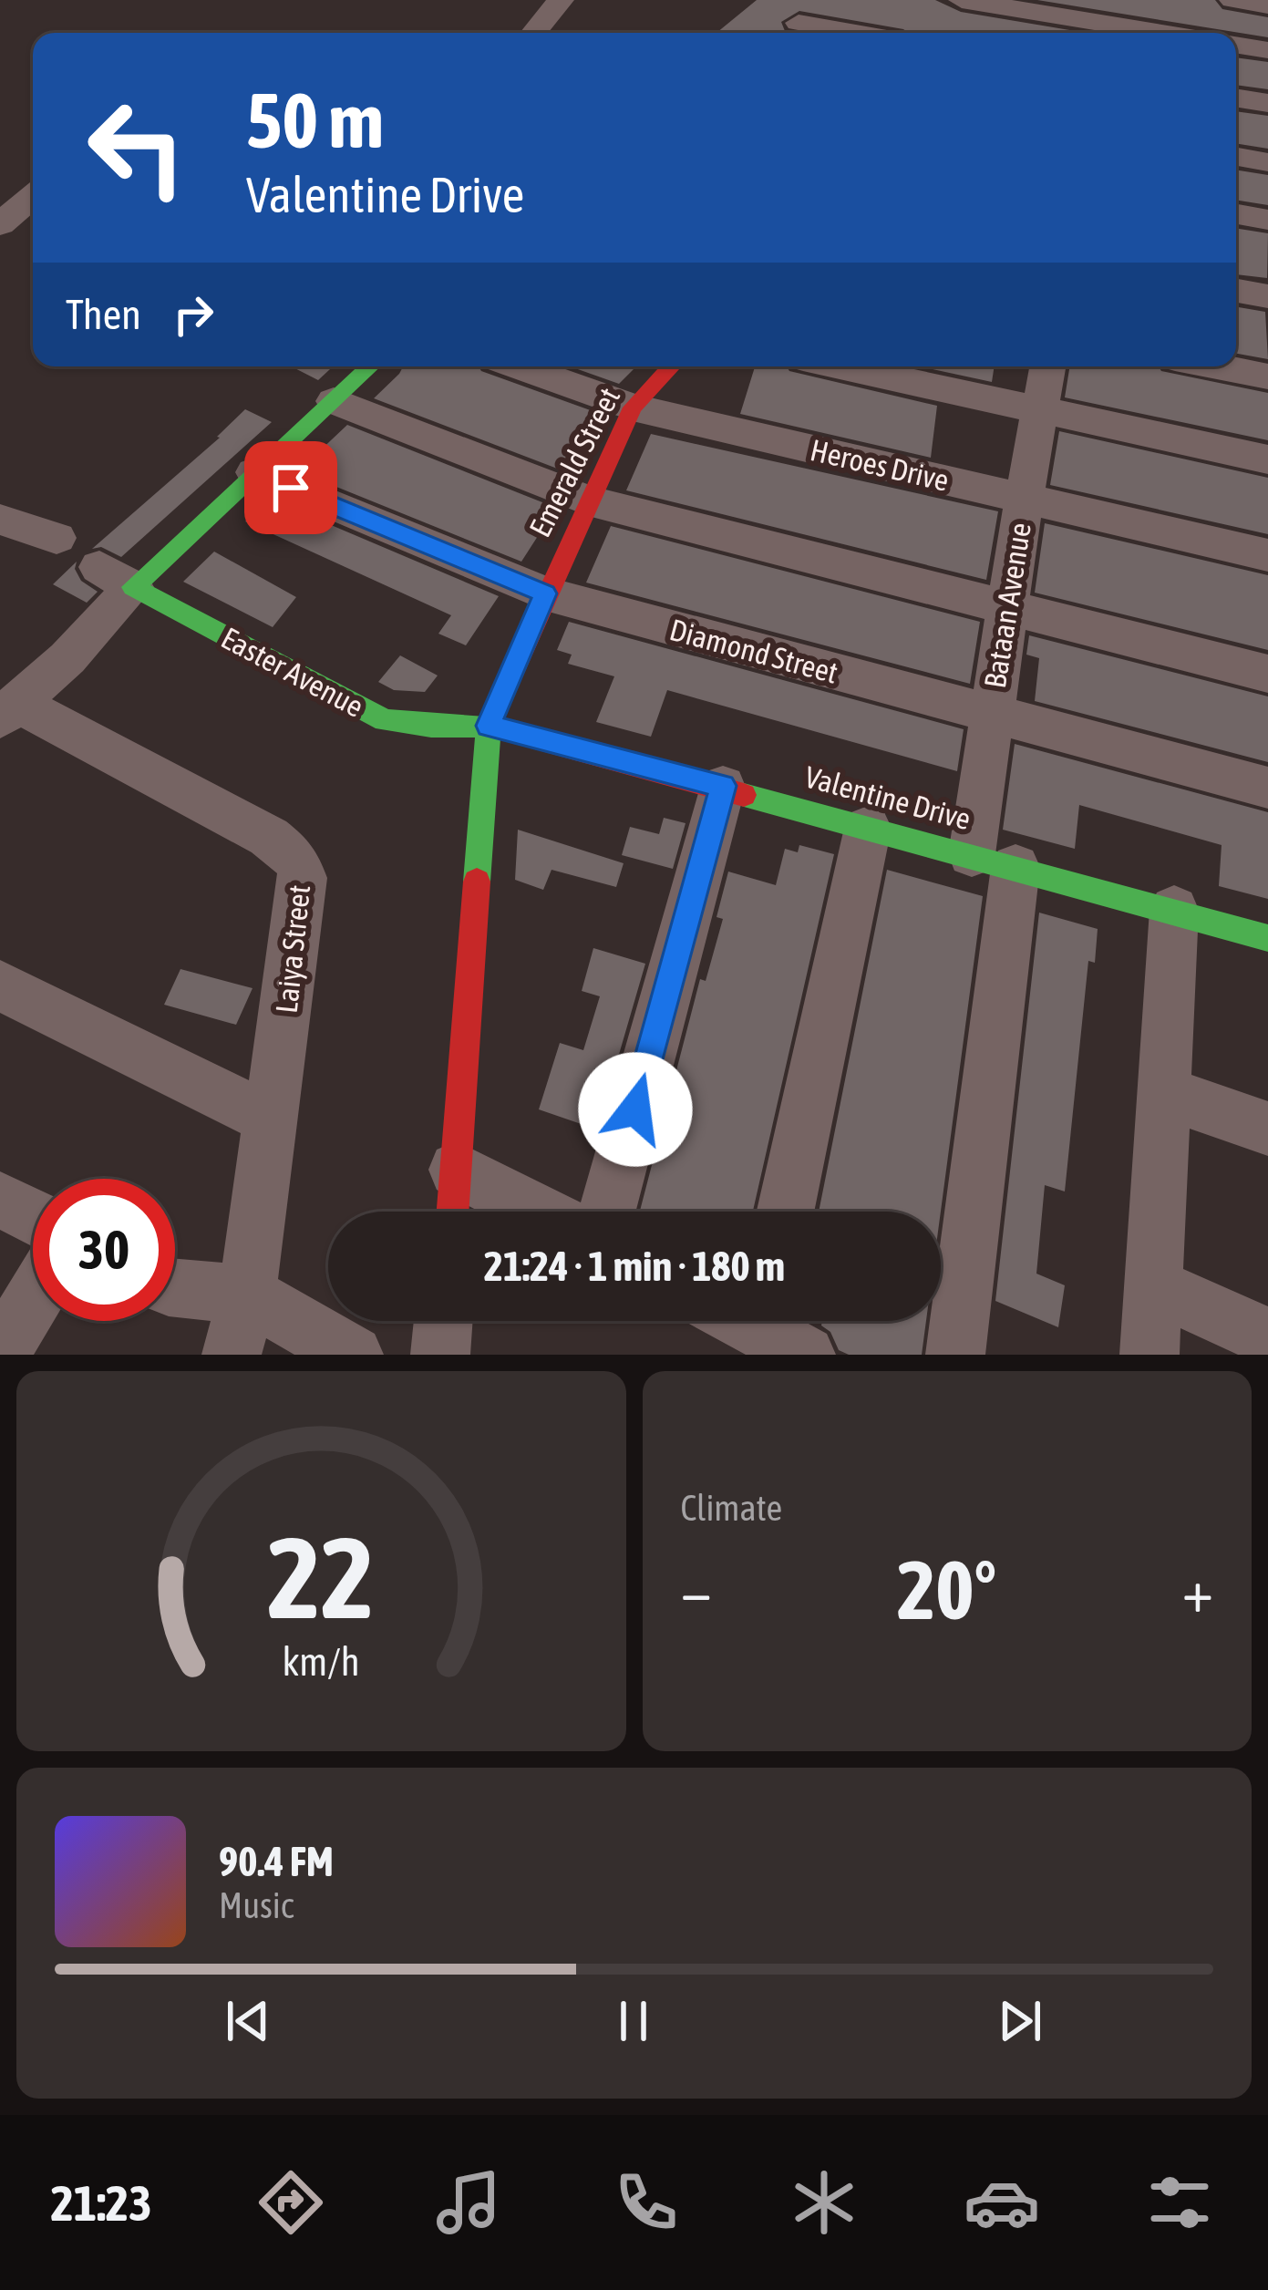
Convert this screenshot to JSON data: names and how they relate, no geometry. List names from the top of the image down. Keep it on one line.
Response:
{"streets":{"street":["Emerald Street","Heroes Drive","Bataan Avenue","Diamond Street","Easter Avenue","Valentine Drive","Laiya Street"]},"crossings":[["Emerald Street","Heroes Drive"],["Emerald Street","Diamond Street"],["Emerald Street","Easter Avenue"],["Emerald Street","Valentine Drive"],["Heroes Drive","Bataan Avenue"],["Bataan Avenue","Diamond Street"],["Bataan Avenue","Valentine Drive"],["Easter Avenue","Valentine Drive"]],"page":{"turn":["50 m","Valentine Drive"],"then":"Then","limit":"30","trip":"21:24 · 1 min · 180 m","tile":"Climate","heat":["−","20°","+"],"song":["90.4 FM","Music"],"tabs":"21:23","gauge":["22","km/h"]}}
